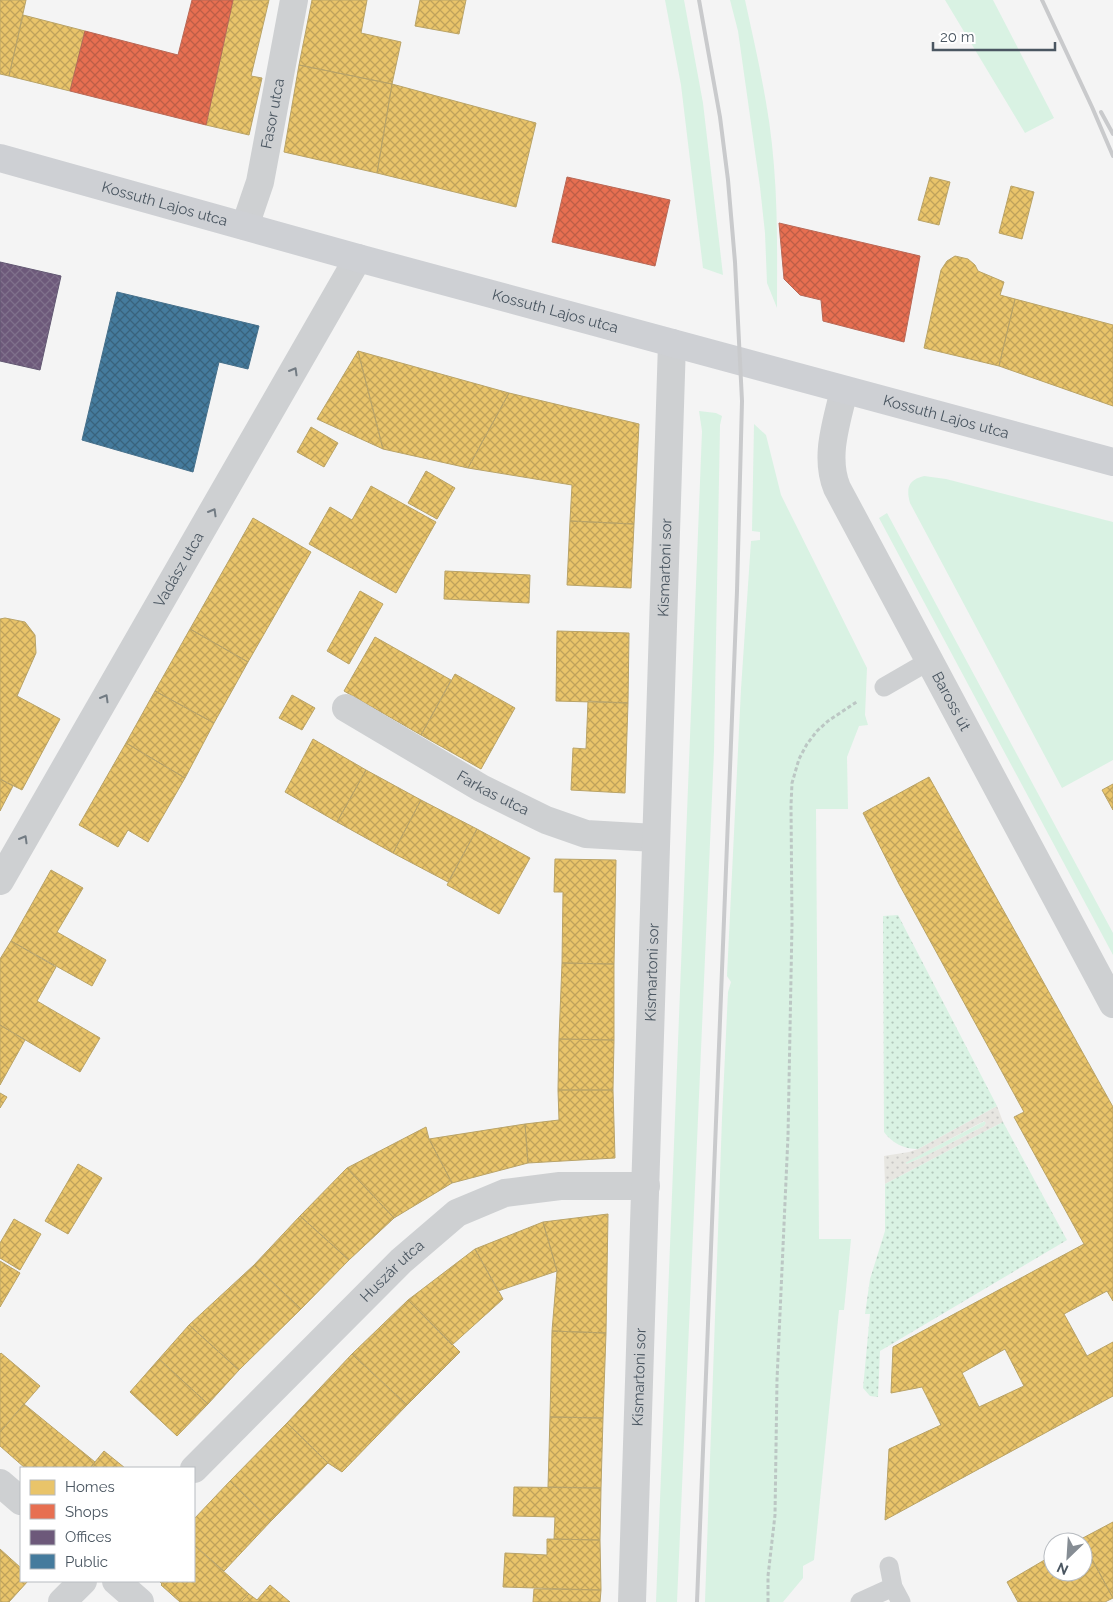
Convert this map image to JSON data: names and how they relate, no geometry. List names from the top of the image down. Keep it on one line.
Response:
{"streets":{"street":["Fasor utca","Kossuth Lajos utca","Kismartoni sor","Vadász utca","Baross út","Farkas utca","Huszár utca"]},"crossings":[["Fasor utca","Kossuth Lajos utca"],["Kossuth Lajos utca","Kismartoni sor"],["Kossuth Lajos utca","Vadász utca"],["Kossuth Lajos utca","Baross út"],["Kismartoni sor","Farkas utca"],["Kismartoni sor","Huszár utca"]],"one_way":["Vadász utca"],"legend":["Homes","Shops","Offices","Public"],"scale_bar":"20 m","north":"bottom left"}
